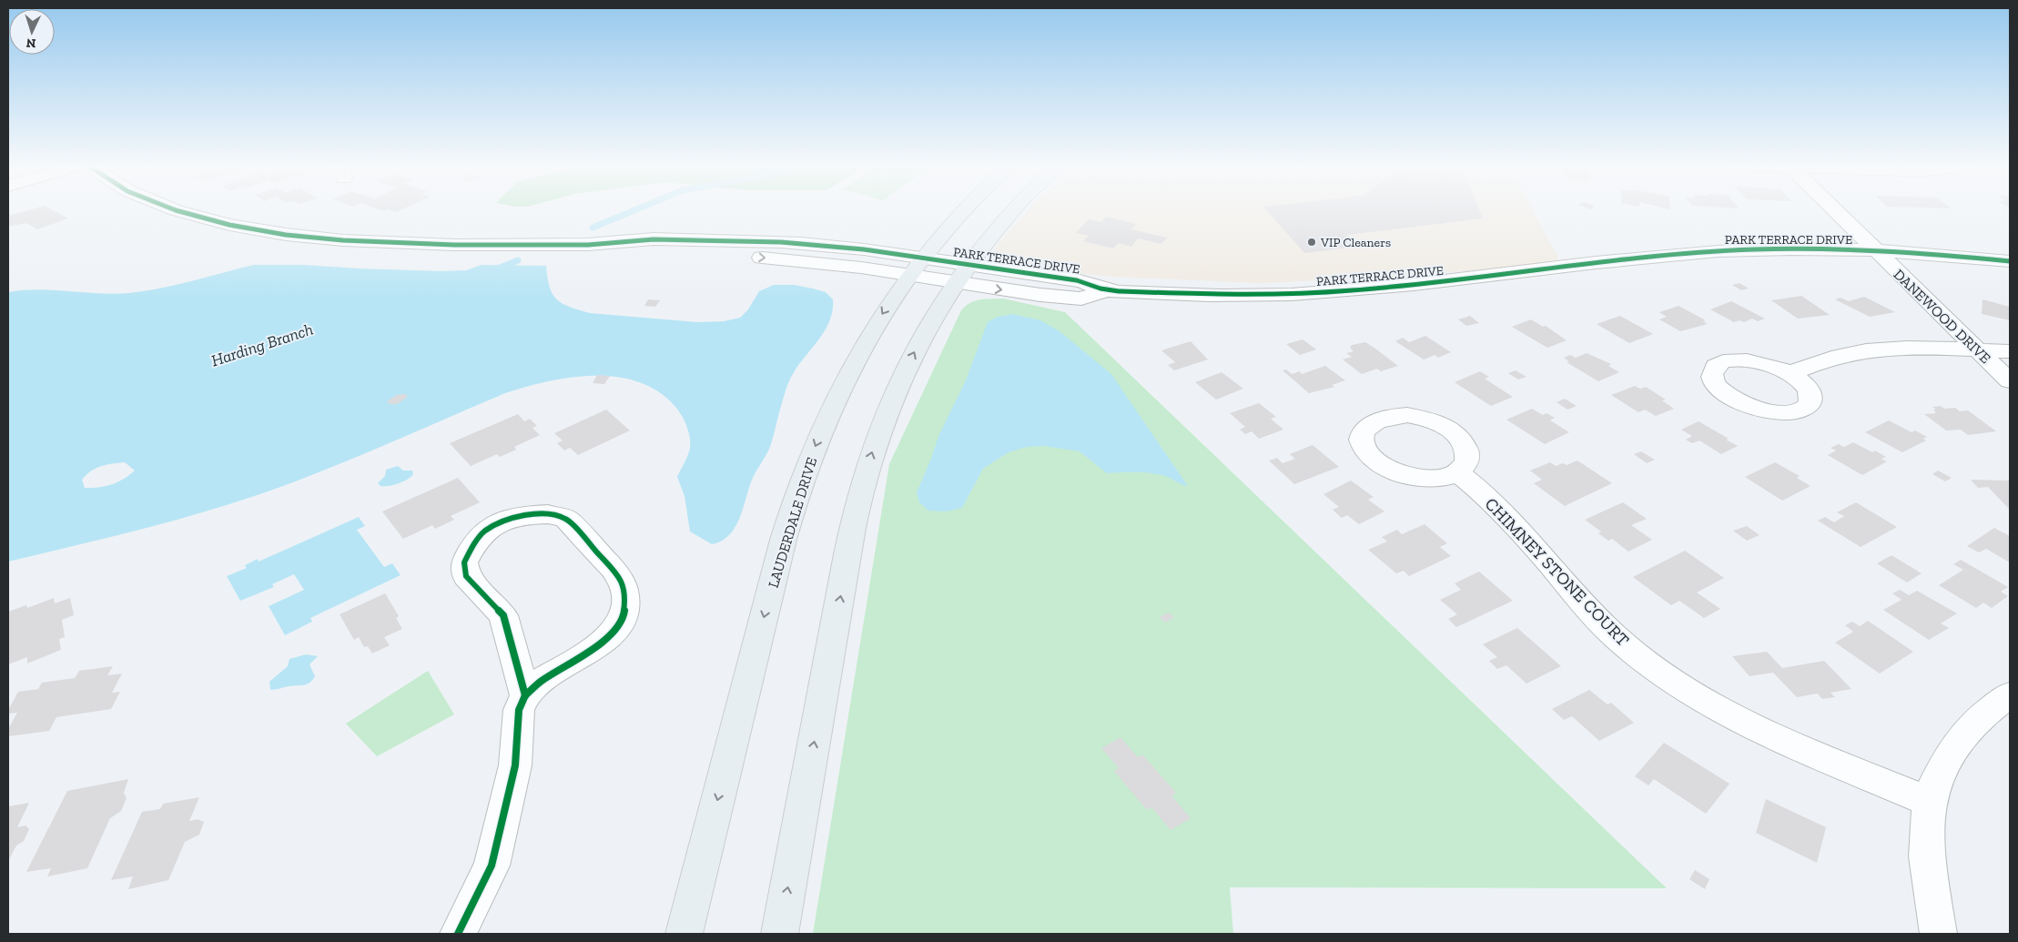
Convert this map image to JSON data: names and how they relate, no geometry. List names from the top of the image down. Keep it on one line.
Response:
{"streets":{"main road":["LAUDERDALE DRIVE"],"street":["PARK TERRACE DRIVE","DANEWOOD DRIVE","CHIMNEY STONE COURT"]},"crossings":[["PARK TERRACE DRIVE","DANEWOOD DRIVE"],["PARK TERRACE DRIVE","LAUDERDALE DRIVE"]],"water":["Harding Branch"],"places":["VIP Cleaners"],"north":"bottom"}
